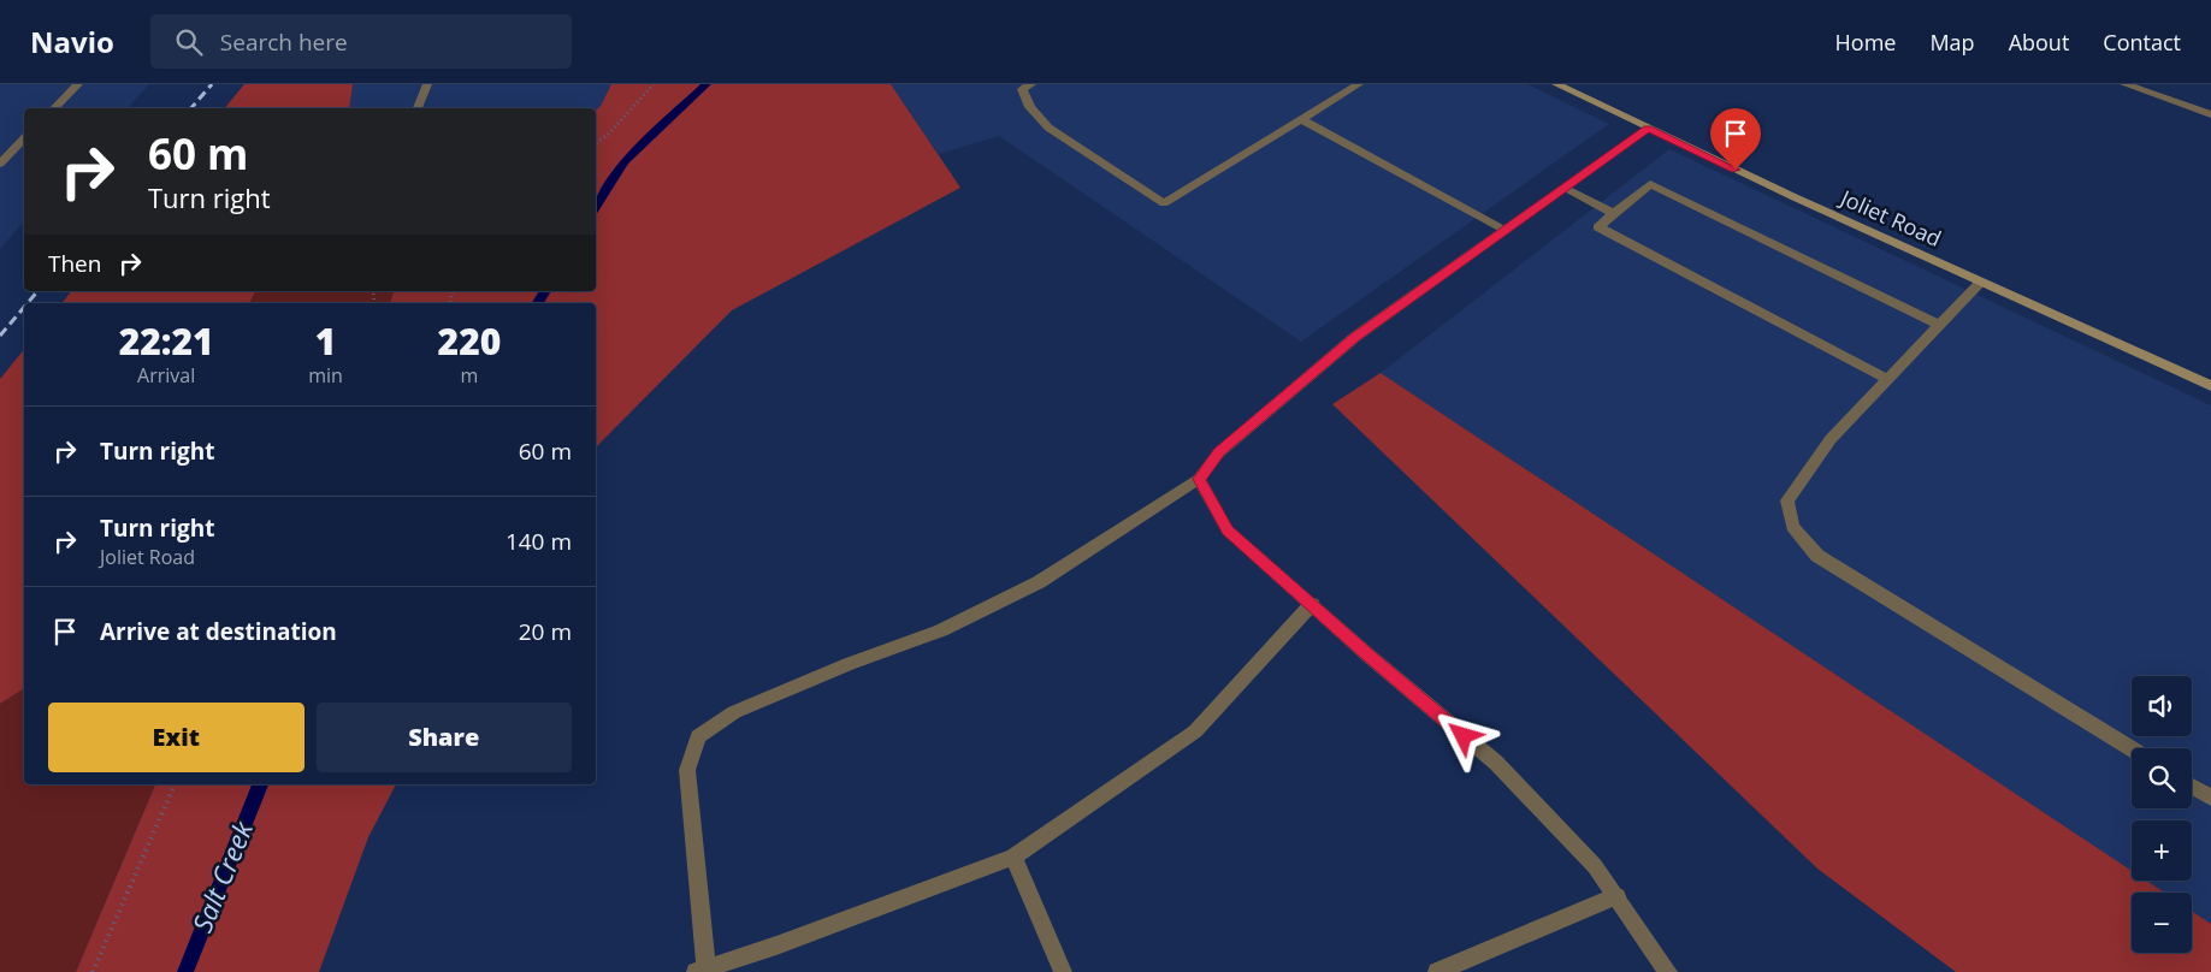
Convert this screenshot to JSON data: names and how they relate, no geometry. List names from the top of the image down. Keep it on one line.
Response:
{"streets":{"main road":["Joliet Road"]},"water":["Salt Creek"],"page":{"header":"Navio","search":"Search here","nav":["Home","Map","About","Contact"],"turn":["60 m","Turn right"],"then":"Then","eta":["22:21","Arrival","1","min","220","m"],"list":[{"name":"Turn right","value":"60 m"},{"name":"Turn right","note":"Joliet Road","value":"140 m"},{"name":"Arrive at destination","value":"20 m"}],"map_buttons":["+","−"],"buttons":["Exit","Share"]}}
